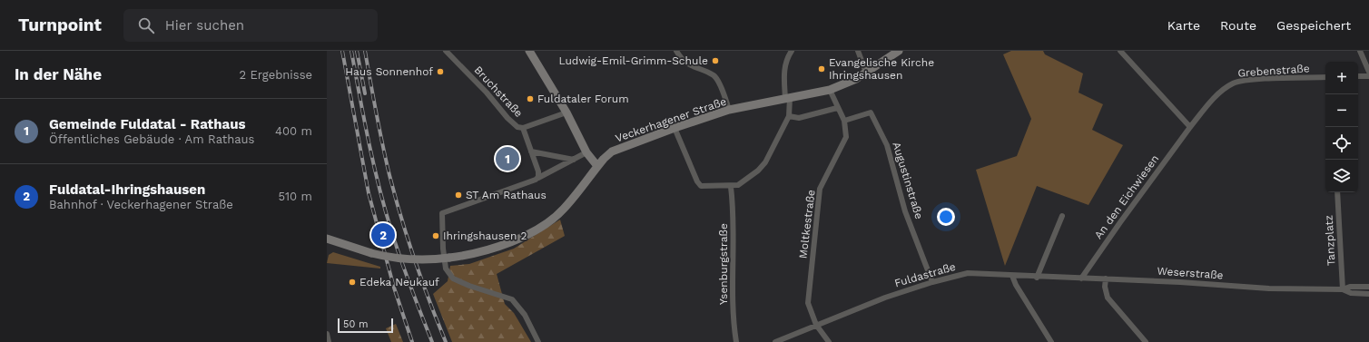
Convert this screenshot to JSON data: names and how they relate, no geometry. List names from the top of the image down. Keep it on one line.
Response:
{"streets":{"street":["Grebenstraße","Bruchstraße","Veckerhagener Straße","Augustinstraße","An den Eichwiesen","Moltkestraße","Tanzplatz","Ysenburgstraße","Weserstraße","Fuldastraße"]},"crossings":[["Grebenstraße","An den Eichwiesen"],["Veckerhagener Straße","Moltkestraße"],["Augustinstraße","Moltkestraße"],["Augustinstraße","Fuldastraße"],["An den Eichwiesen","Weserstraße"],["Moltkestraße","Fuldastraße"],["Tanzplatz","Weserstraße"],["Weserstraße","Fuldastraße"]],"places":["Ludwig-Emil-Grimm-Schule","Evangelische Kirche Ihringshausen","Haus Sonnenhof","Fuldataler Forum","ST Am Rathaus","Ihringshausen 2","Edeka Neukauf"],"scale_bar":"50 m","page":{"header":"Turnpoint","search":"Hier suchen","nav":["Karte","Route","Gespeichert"],"heading":["In der Nähe","2 Ergebnisse"],"map_buttons":["+","−"],"list":[{"mark":"1","name":"Gemeinde Fuldatal - Rathaus","note":"Öffentliches Gebäude · Am Rathaus","value":"400 m"},{"mark":"2","name":"Fuldatal-Ihringshausen","note":"Bahnhof · Veckerhagener Straße","value":"510 m"}],"pins":["1","2"],"scale":"50 m"}}
